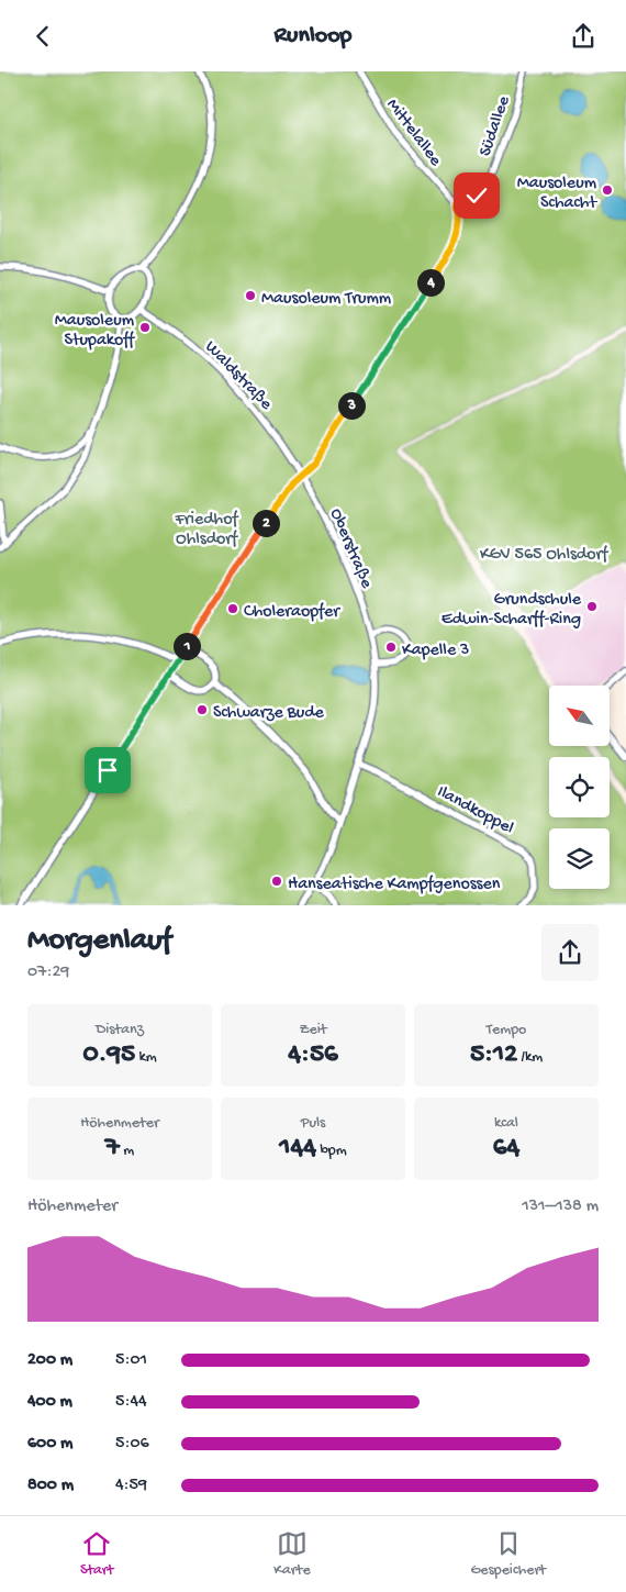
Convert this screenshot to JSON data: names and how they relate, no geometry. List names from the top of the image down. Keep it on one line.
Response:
{"streets":{"street":["Südallee","Mittelallee","Waldstraße","Oberstraße","Ilandkoppel"]},"crossings":[["Südallee","Mittelallee"],["Waldstraße","Oberstraße"],["Oberstraße","Ilandkoppel"]],"parks":["Friedhof Ohlsdorf","KGV 565 Ohlsdorf"],"places":["Mausoleum Schacht","Mausoleum Trumm","Mausoleum Stupakoff","Grundschule Edwin-Scharff-Ring","Choleraopfer","Kapelle 3","Schwarze Bude","Hanseatische Kampfgenossen"],"north":"top left","page":{"header":"Runloop","pins":["4","3","2","1"],"heading":["Morgenlauf","07:29"],"stats":[["Distanz","0.95 km"],["Zeit","4:56"],["Tempo","5:12 /km"],["Höhenmeter","7 m"],["Puls","144 bpm"],["kcal","64"]],"chart":["Höhenmeter","131–138 m"],"list":[{"name":"200 m","note":"5:01"},{"name":"400 m","note":"5:44"},{"name":"600 m","note":"5:06"},{"name":"800 m","note":"4:59"}],"tabs":["Start","Karte","Gespeichert"]}}
